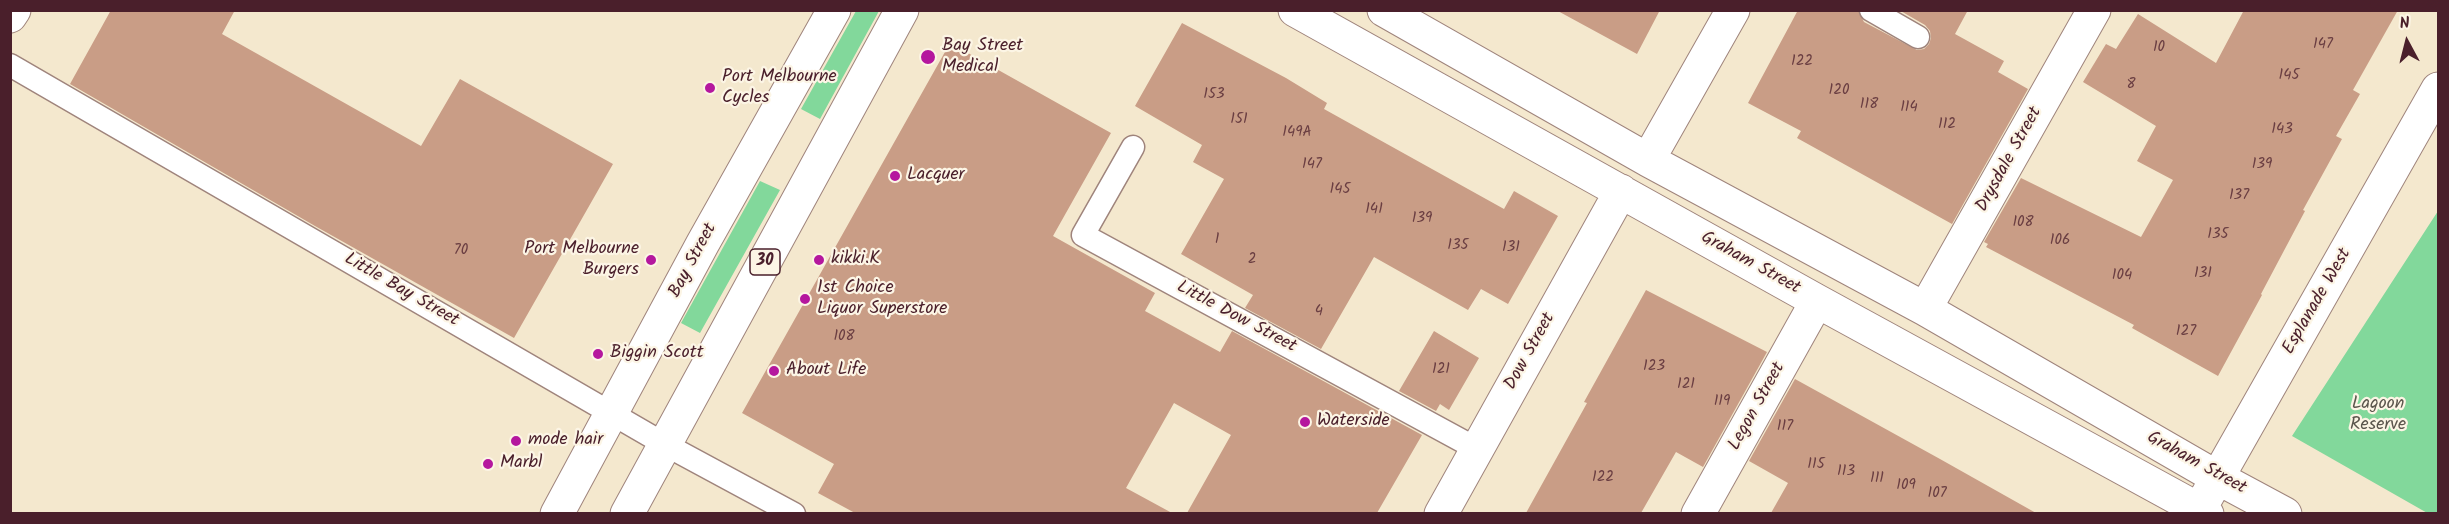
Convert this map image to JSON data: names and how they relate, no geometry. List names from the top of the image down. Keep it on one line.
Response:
{"streets":{"street":["Drysdale Street","Bay Street","30","Graham Street","Esplanade West","Dow Street","Legon Street"],"lane":["Little Bay Street","Little Dow Street"]},"crossings":[["Drysdale Street","Graham Street"],["Bay Street","Little Bay Street"],["30","Little Bay Street"],["Graham Street","Esplanade West"],["Graham Street","Dow Street"],["Graham Street","Legon Street"],["Little Dow Street","Dow Street"]],"parks":["Lagoon Reserve"],"places":["Bay Street Medical","Port Melbourne Cycles","Lacquer","Port Melbourne Burgers","kikki.K","1st Choice Liquor Superstore","Biggin Scott","About Life","Waterside","mode hair","Marbl"],"house_numbers":["147","10","122","145","8","120","153","118","114","151","112","143","149A","147","139","145","137","141","139","108","135","1","106","135","131","70","2","131","104","4","127","108","123","121","121","119","117","115","113","122","111","109","107"],"north":"top"}
